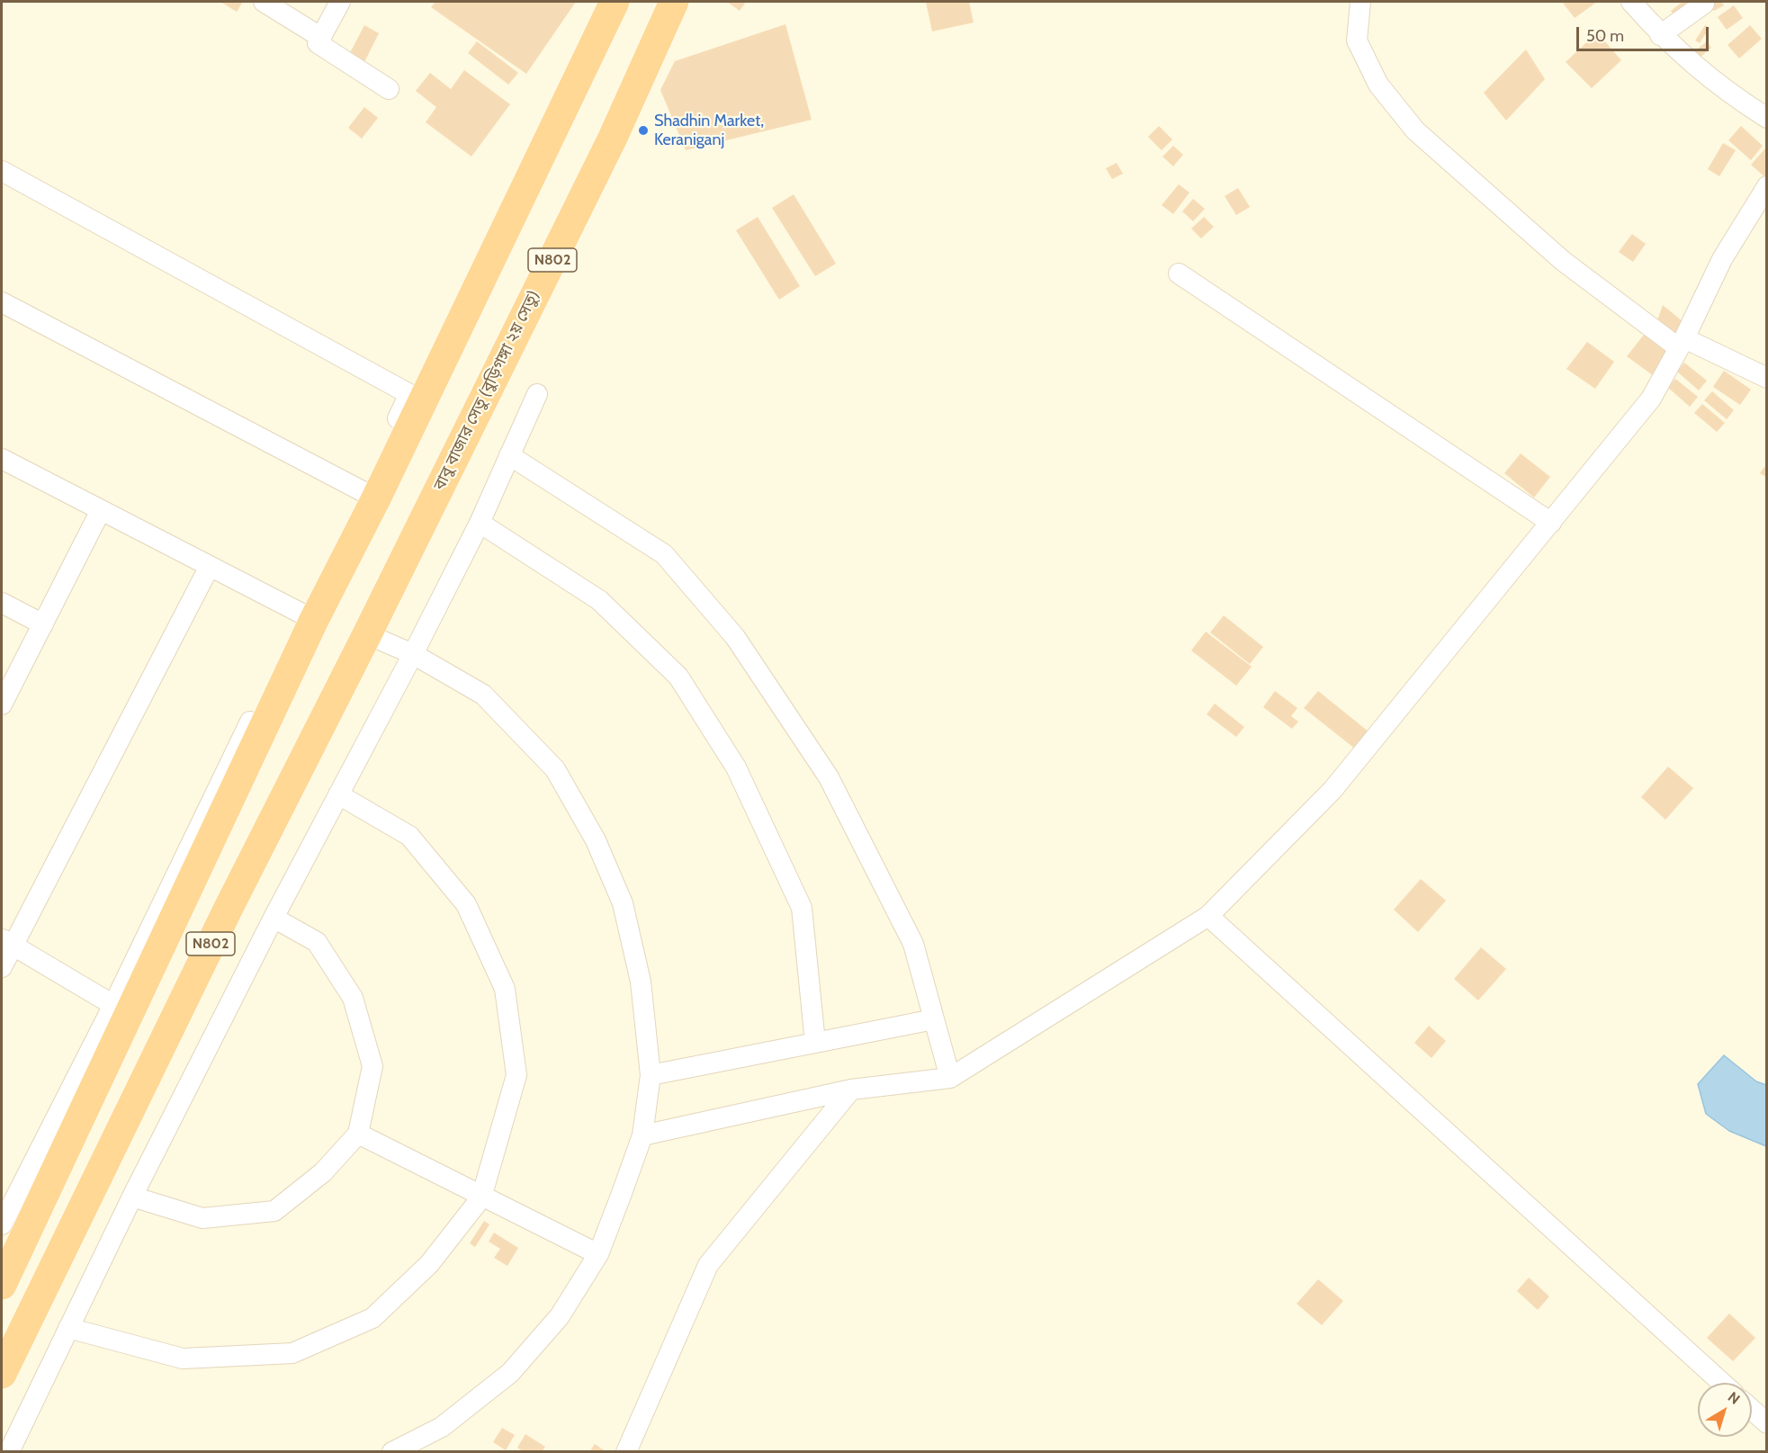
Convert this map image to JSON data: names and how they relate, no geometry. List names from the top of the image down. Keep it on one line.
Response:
{"streets":{"highway":["N802","বাবু বাজার সেতু (বুড়িগঙ্গা ২য় সেতু)"]},"crossings":[["N802","বাবু বাজার সেতু (বুড়িগঙ্গা ২য় সেতু)"]],"places":["Shadhin Market, Keraniganj"],"scale_bar":"50 m","north":"top right"}
